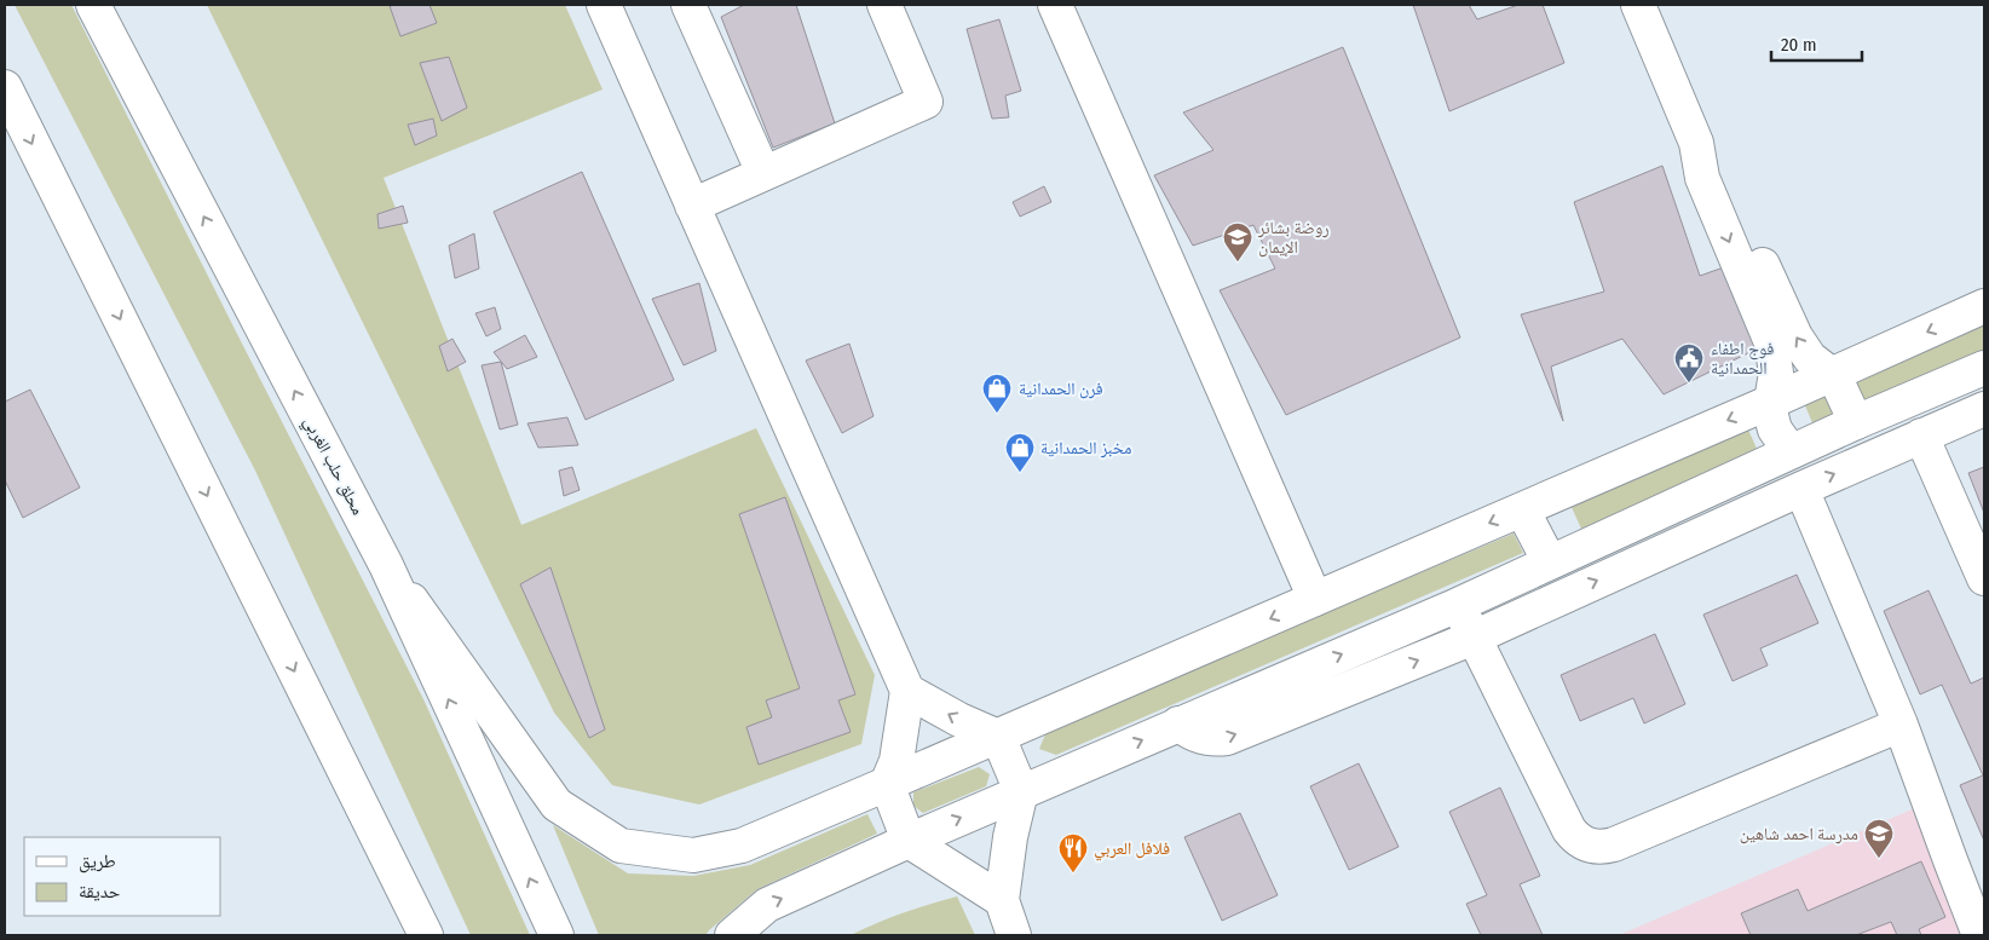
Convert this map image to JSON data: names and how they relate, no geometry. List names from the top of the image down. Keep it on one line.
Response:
{"streets":{"main road":["محلق حلب الغربي"]},"places":{"school or university":["روضة بشائر الإيمان","مدرسة احمد شاهين"],"public building":["فوج اطفاء الحمدانية"],"shop":["فرن الحمدانية","مخبز الحمدانية"],"restaurant":["فلافل العربي"]},"legend":["طريق","حديقة"],"scale_bar":"20 m"}
